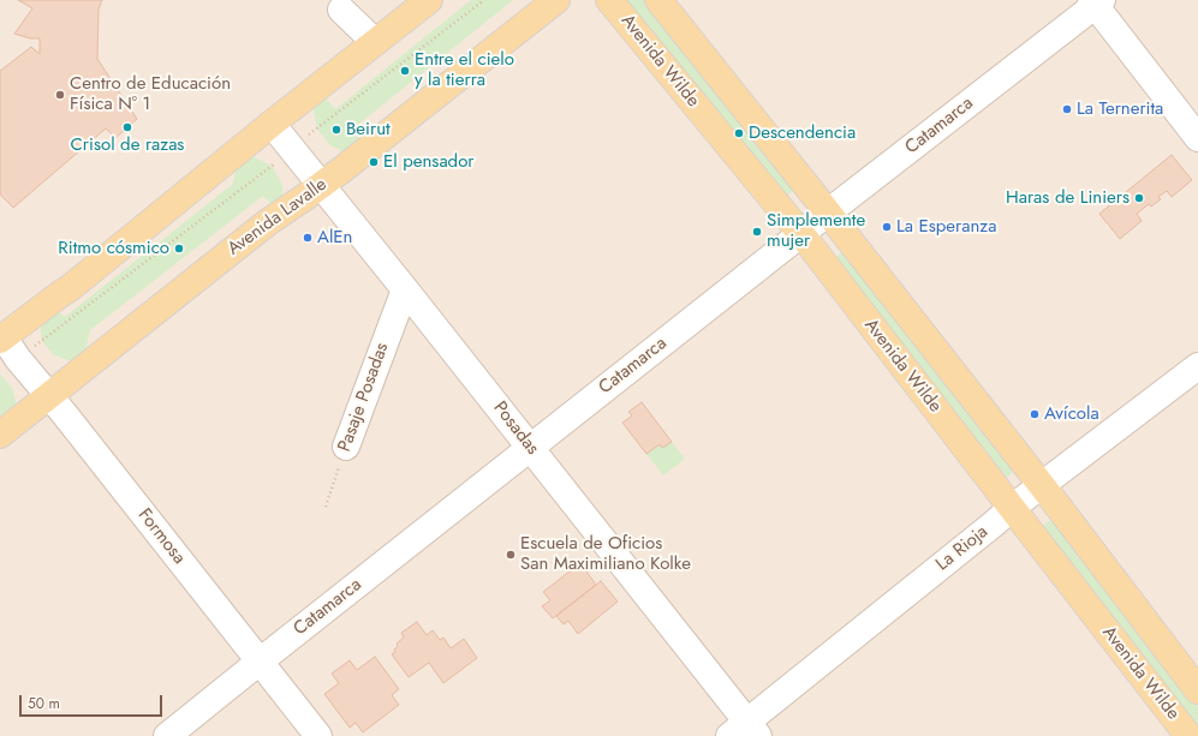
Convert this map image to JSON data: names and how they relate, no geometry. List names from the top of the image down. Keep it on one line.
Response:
{"streets":{"main road":["Avenida Wilde","Avenida Lavalle"],"street":["Catamarca","Pasaje Posadas","Posadas","Formosa","La Rioja"]},"crossings":[["Avenida Wilde","Catamarca"],["Avenida Wilde","La Rioja"],["Catamarca","Posadas"],["Catamarca","Formosa"],["Avenida Lavalle","Posadas"],["Avenida Lavalle","Formosa"],["Pasaje Posadas","Posadas"],["Posadas","La Rioja"]],"places":["Entre el cielo y la tierra","Centro de Educación Física Nº 1","La Ternerita","Crisol de razas","Beirut","Descendencia","El pensador","Haras de Liniers","La Esperanza","Simplemente mujer","AlEn","Ritmo cósmico","Avícola","Escuela de Oficios San Maximiliano Kolke"],"scale_bar":"50 m"}
